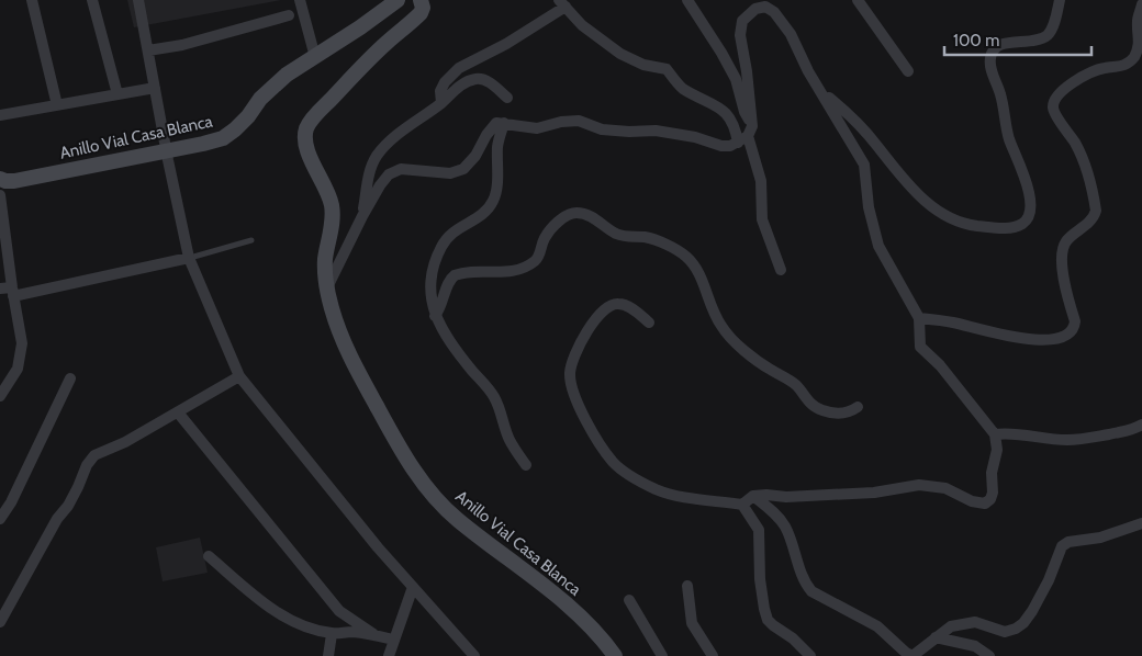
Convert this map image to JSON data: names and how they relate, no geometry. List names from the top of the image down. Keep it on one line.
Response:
{"streets":{"main road":["Anillo Vial Casa Blanca"]},"scale_bar":"100 m"}
